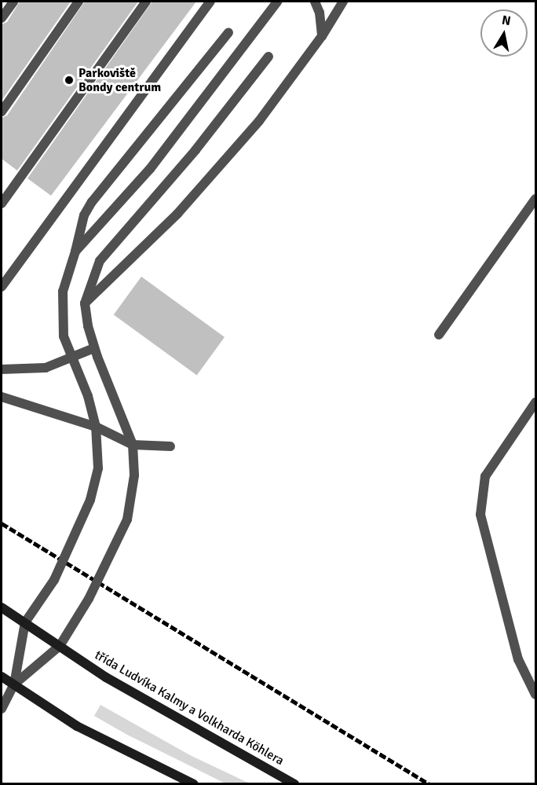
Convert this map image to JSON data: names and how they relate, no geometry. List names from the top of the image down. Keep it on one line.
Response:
{"streets":{"street":["třída Ludvíka Kalmy a Volkharda Köhlera"]},"places":["Parkoviště Bondy centrum"],"north":"top"}
